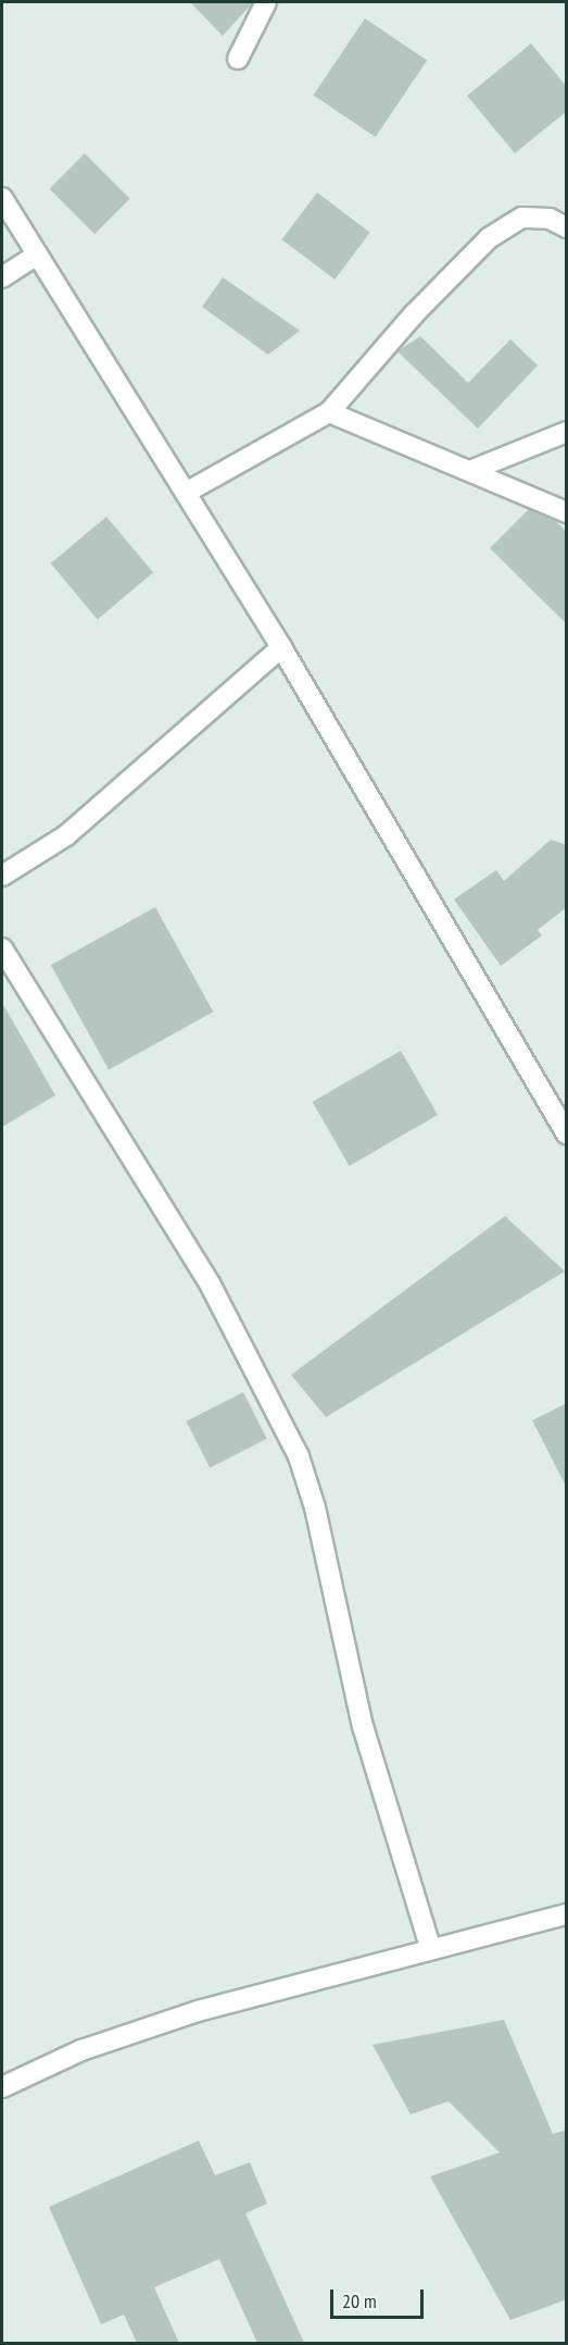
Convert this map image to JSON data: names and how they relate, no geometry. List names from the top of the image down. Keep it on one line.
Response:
{"scale_bar":"20 m"}
